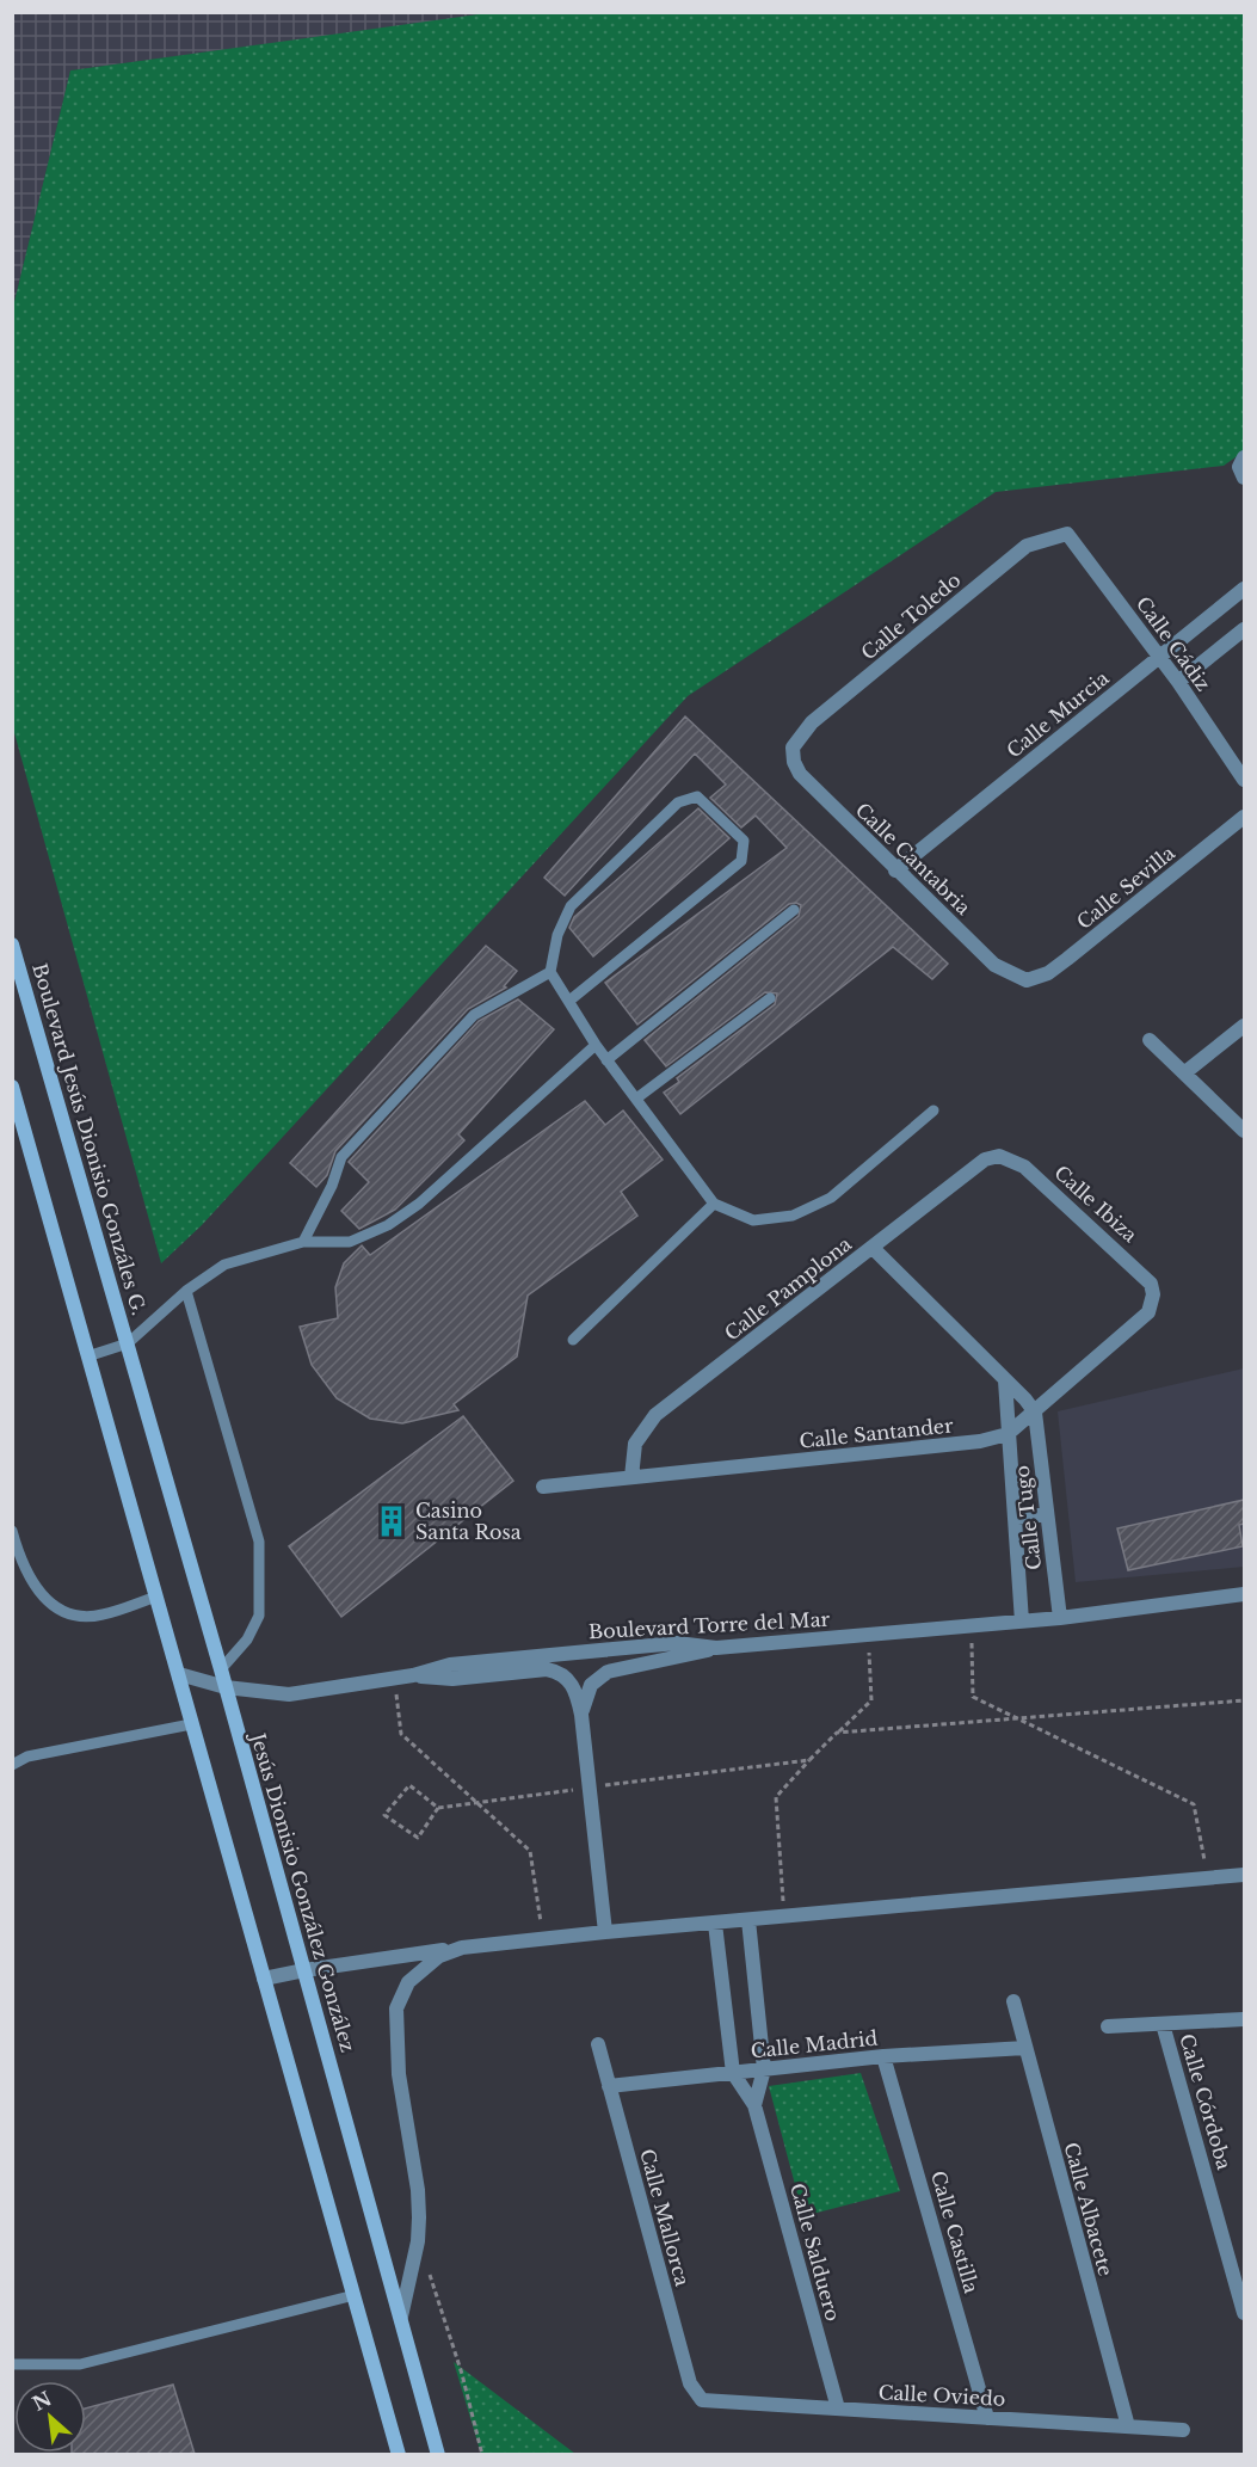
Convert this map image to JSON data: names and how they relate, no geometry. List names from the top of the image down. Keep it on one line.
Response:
{"streets":{"main road":["Boulevard Jesús Dionisio Gonzáles G.","Jesús Dionisio González González"],"street":["Calle Toledo","Calle Cádiz","Calle Murcia","Calle Cantabria","Calle Sevilla","Calle Ibiza","Calle Pamplona","Calle Santander","Calle Tugo","Boulevard Torre del Mar","Calle Madrid","Calle Córdoba","Calle Albacete","Calle Mallorca","Calle Castilla","Calle Salduero","Calle Oviedo"]},"crossings":[["Calle Toledo","Calle Cádiz"],["Calle Toledo","Calle Cantabria"],["Calle Cádiz","Calle Murcia"],["Calle Murcia","Calle Cantabria"],["Calle Cantabria","Calle Sevilla"],["Boulevard Jesús Dionisio Gonzáles G.","Jesús Dionisio González González"],["Calle Ibiza","Calle Pamplona"],["Calle Ibiza","Calle Santander"],["Calle Pamplona","Calle Santander"],["Calle Santander","Calle Tugo"],["Calle Tugo","Boulevard Torre del Mar"],["Boulevard Torre del Mar","Jesús Dionisio González González"],["Calle Madrid","Calle Albacete"],["Calle Madrid","Calle Mallorca"],["Calle Madrid","Calle Castilla"],["Calle Madrid","Calle Salduero"],["Calle Albacete","Calle Oviedo"],["Calle Mallorca","Calle Oviedo"],["Calle Castilla","Calle Oviedo"],["Calle Salduero","Calle Oviedo"]],"places":{"building":["Casino Santa Rosa"]},"north":"top left"}
